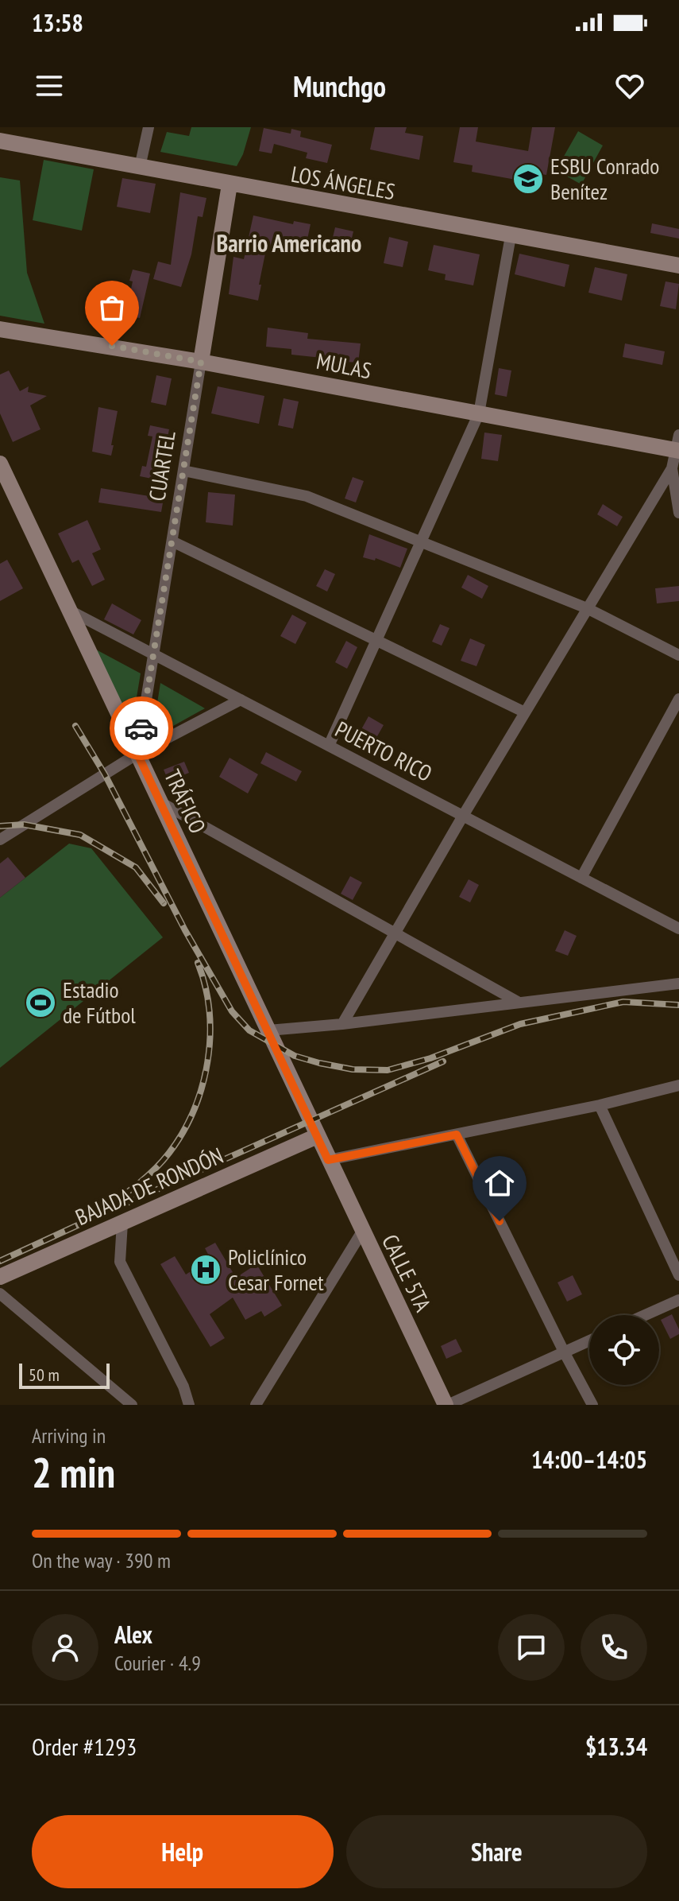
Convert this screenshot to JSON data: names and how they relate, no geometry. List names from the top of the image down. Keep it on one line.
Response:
{"streets":{"street":["LOS ÁNGELES","MULAS","CUARTEL","PUERTO RICO","TRÁFICO","BAJADA DE RONDÓN","CALLE 5TA"]},"crossings":[["LOS ÁNGELES","CUARTEL"],["MULAS","CUARTEL"],["CUARTEL","PUERTO RICO"],["CUARTEL","TRÁFICO"],["PUERTO RICO","TRÁFICO"],["TRÁFICO","BAJADA DE RONDÓN"],["TRÁFICO","CALLE 5TA"]],"districts":["Barrio Americano"],"places":{"school or university":["ESBU Conrado Benítez"],"sports":["Estadio de Fútbol"],"hospital":["Policlínico Cesar Fornet"]},"scale_bar":"50 m","page":{"status":"13:58","header":"Munchgo","scale":"50 m","heading":["2 min","Arriving in","14:00–14:05"],"panel":["Alex","Courier · 4.9","Order #1293","$13.34"],"bar":"On the way · 390 m","buttons":["Help","Share"]}}
